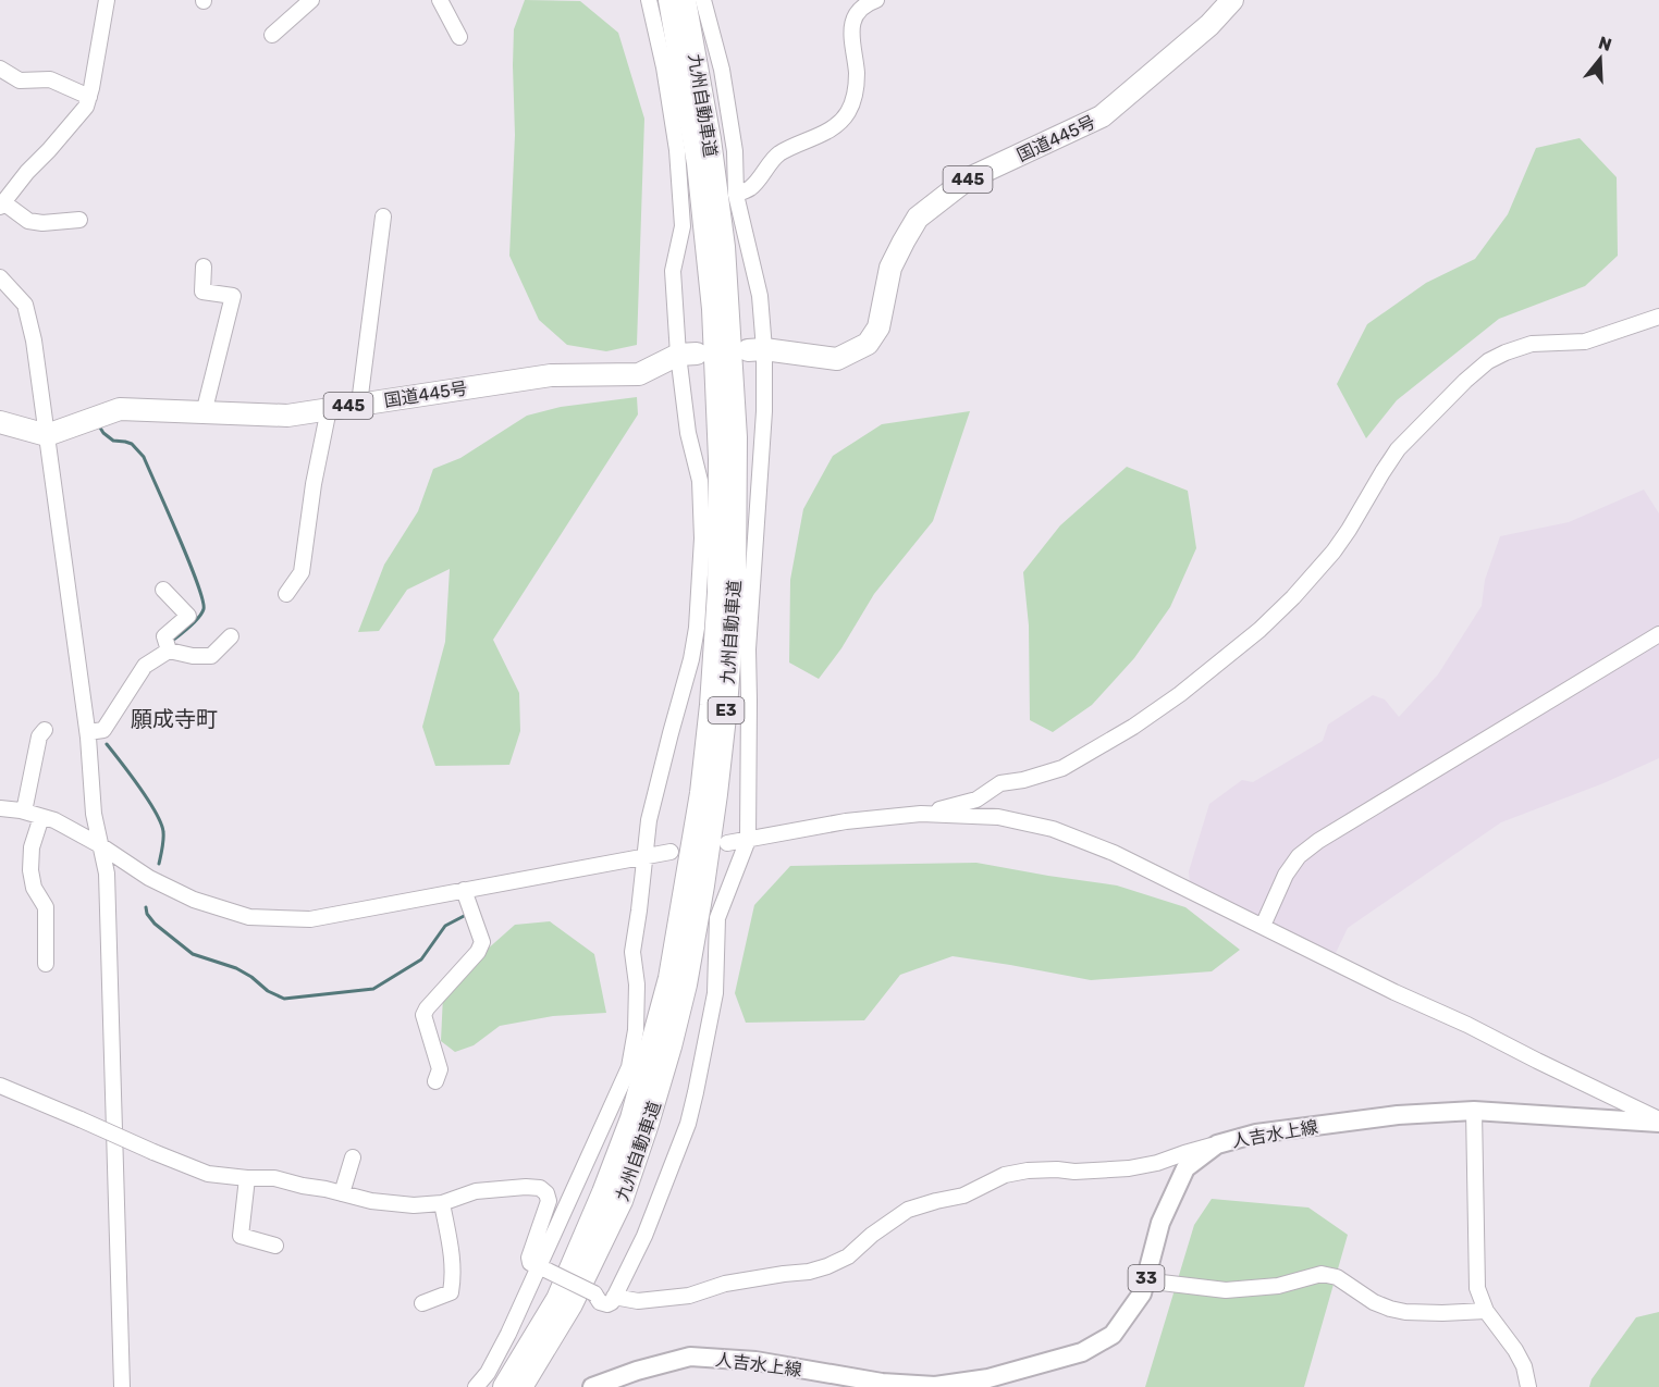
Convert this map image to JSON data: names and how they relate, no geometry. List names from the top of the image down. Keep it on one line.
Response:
{"streets":{"highway":["九州自動車道","国道445号","445","E3"],"main road":["人吉水上線","33"]},"districts":["願成寺町"],"north":"top"}
